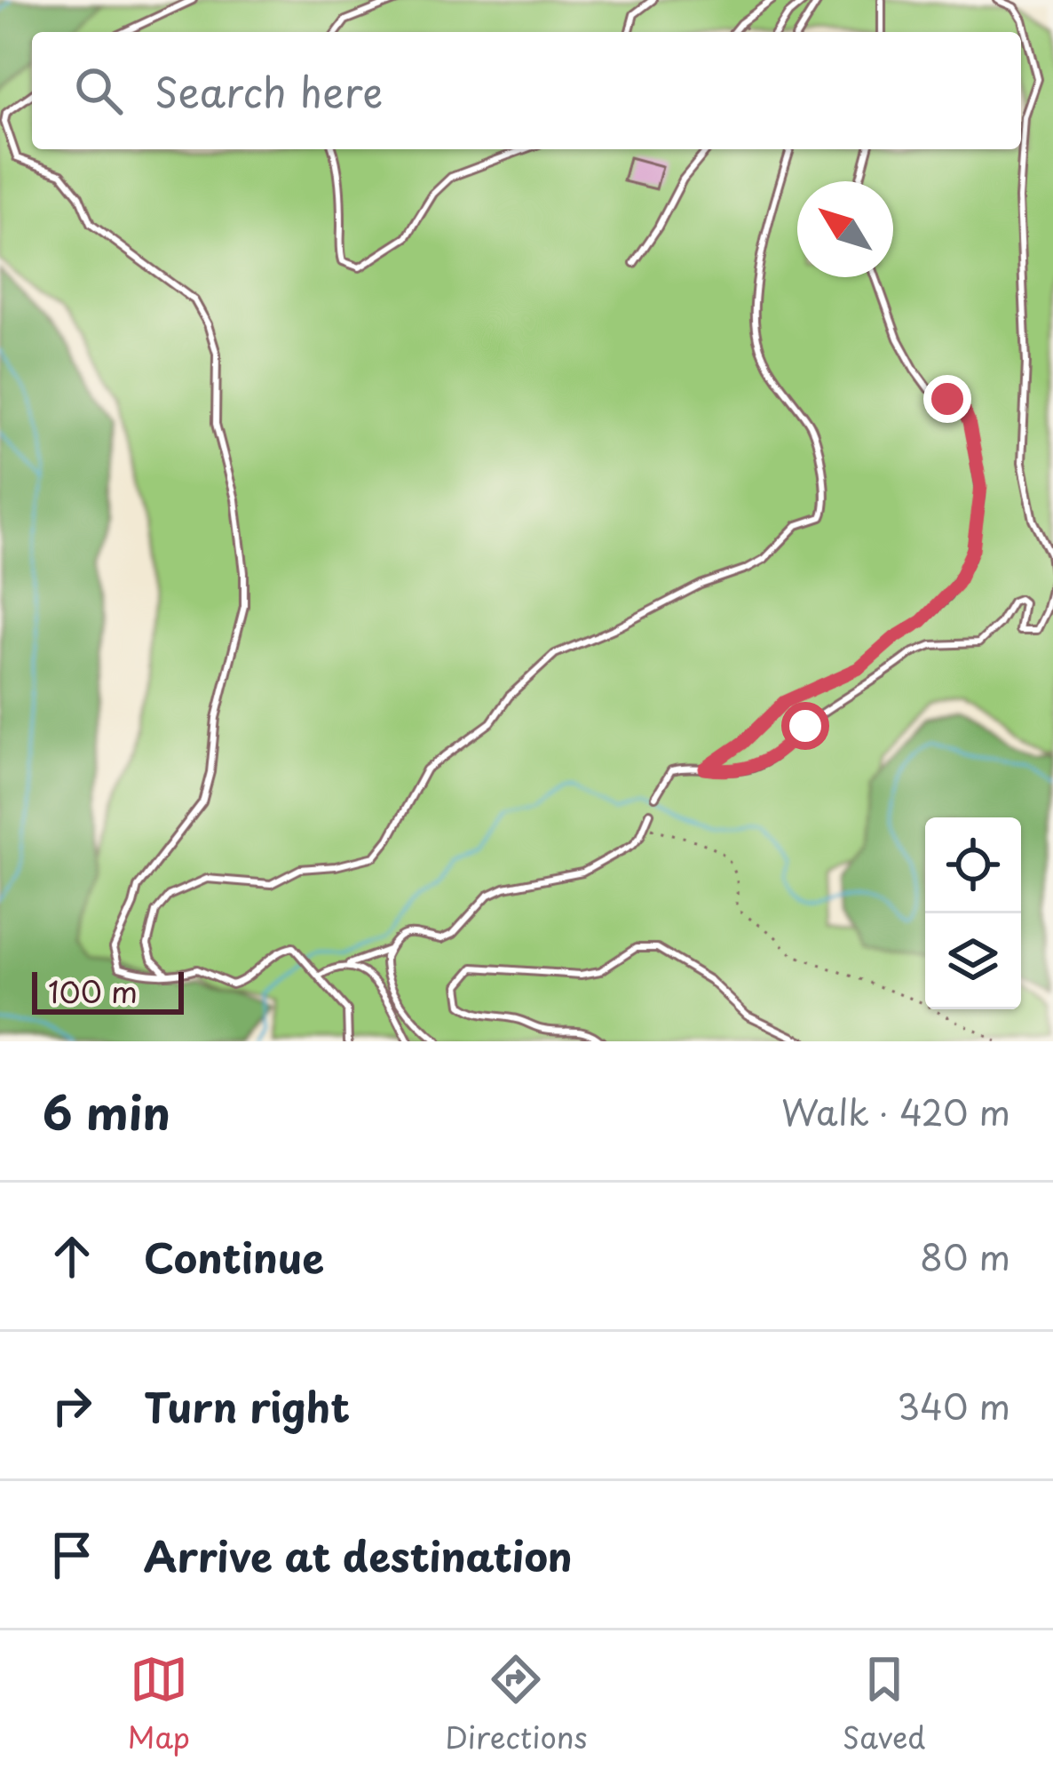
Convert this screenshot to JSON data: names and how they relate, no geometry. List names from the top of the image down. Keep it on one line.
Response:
{"scale_bar":"100 m","north":"top left","page":{"search":"Search here","scale":"100 m","heading":["6 min","Walk · 420 m"],"list":[["Continue","80 m"],["Turn right","340 m"],"Arrive at destination"],"nav":["Map","Directions","Saved"]}}
